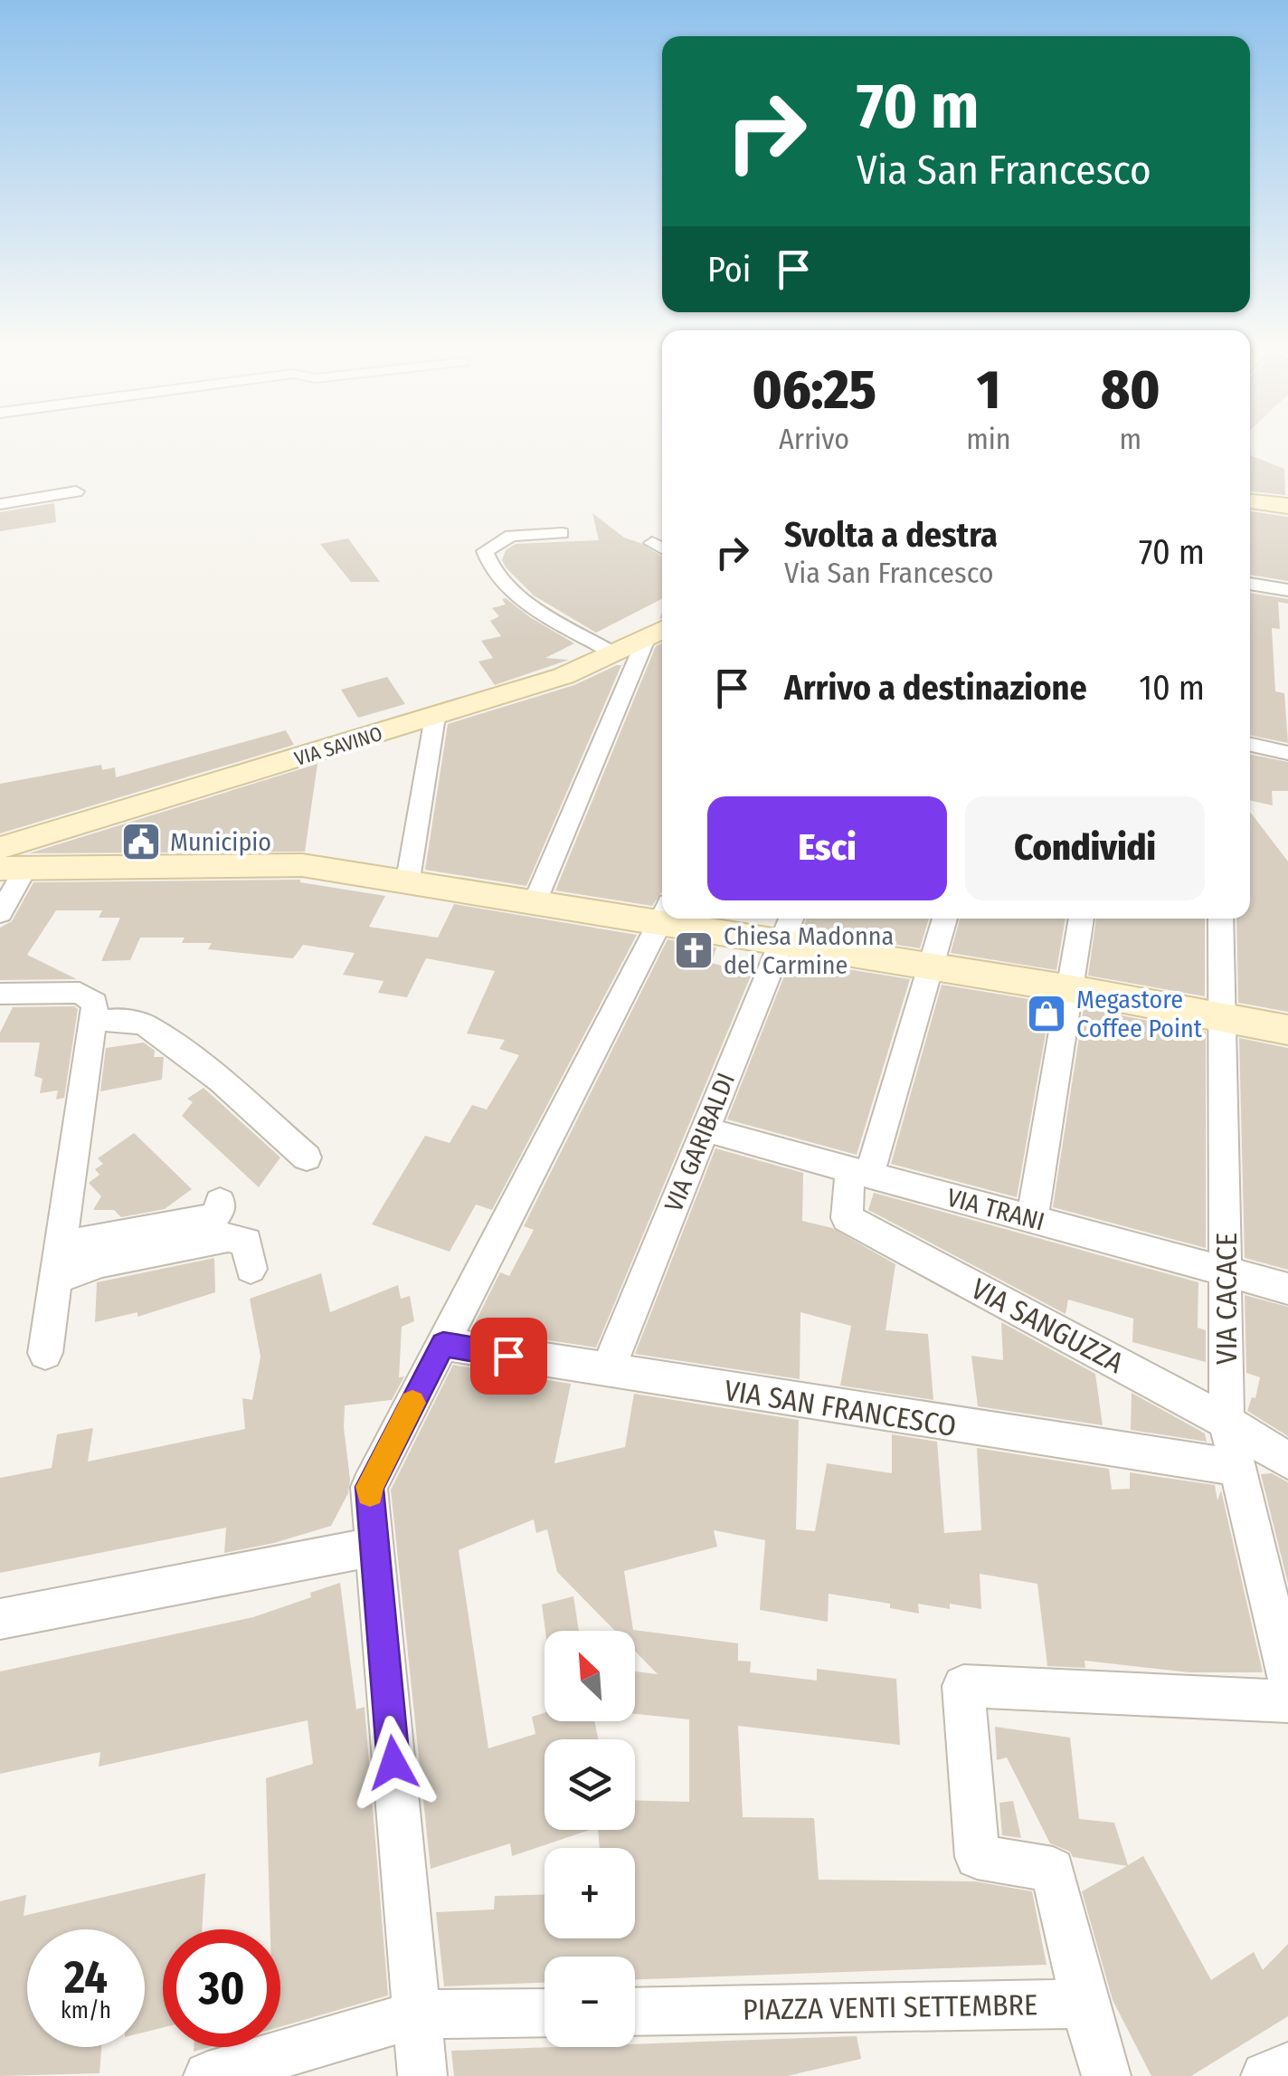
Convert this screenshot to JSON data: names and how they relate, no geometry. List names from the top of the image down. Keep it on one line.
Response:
{"streets":{"street":["VIA SAVINO","VIA GARIBALDI","VIA TRANI","VIA CACACE","VIA SANGUZZA","VIA SAN FRANCESCO","PIAZZA VENTI SETTEMBRE"]},"crossings":[["VIA GARIBALDI","VIA TRANI"],["VIA GARIBALDI","VIA SAN FRANCESCO"],["VIA TRANI","VIA CACACE"],["VIA TRANI","VIA SANGUZZA"],["VIA CACACE","VIA SANGUZZA"],["VIA CACACE","VIA SAN FRANCESCO"]],"places":{"public building":["Municipio"],"church":["Chiesa Madonna del Carmine"],"shop":["Megastore Coffee Point"]},"north":"top left","page":{"turn":["70 m","Via San Francesco"],"then":"Poi","eta":["06:25","Arrivo","1","min","80","m"],"list":[{"name":"Svolta a destra","note":"Via San Francesco","value":"70 m"},{"name":"Arrivo a destinazione","value":"10 m"}],"buttons":["Esci","Condividi"],"map_buttons":["+","−"],"speed":"24 km/h","limit":"30"}}
